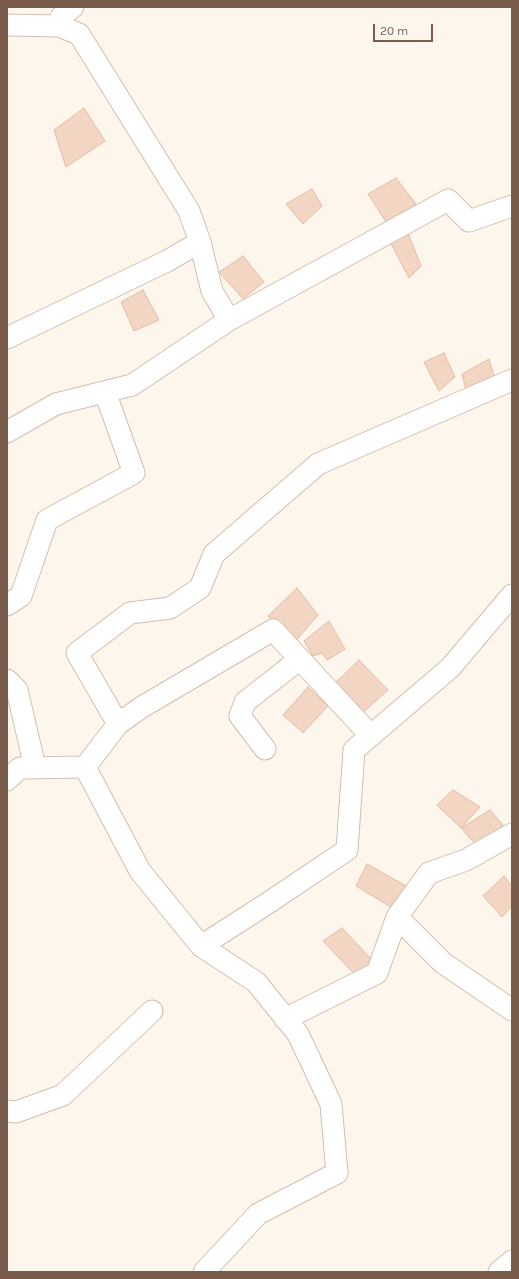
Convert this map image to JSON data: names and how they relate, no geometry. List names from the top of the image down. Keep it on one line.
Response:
{"scale_bar":"20 m"}
